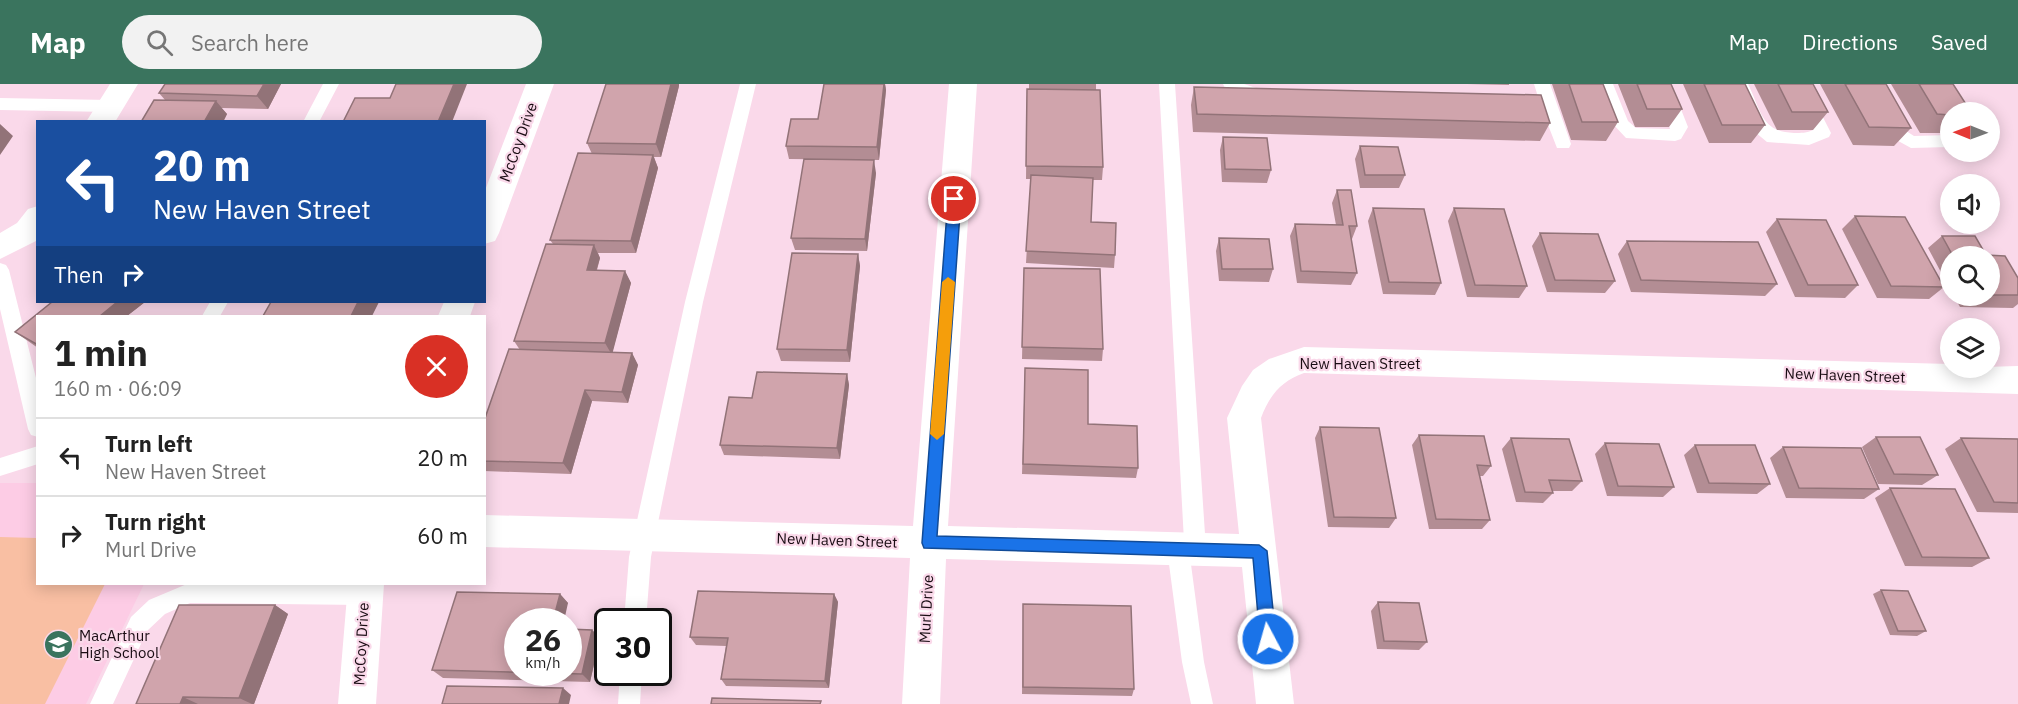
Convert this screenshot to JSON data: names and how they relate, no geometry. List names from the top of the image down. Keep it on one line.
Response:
{"streets":{"street":["McCoy Drive","New Haven Street","Murl Drive"]},"crossings":[["New Haven Street","Murl Drive"]],"places":{"school or university":["MacArthur High School"]},"north":"left","page":{"header":"Map","search":"Search here","nav":["Map","Directions","Saved"],"turn":["20 m","New Haven Street"],"then":"Then","heading":["1 min","160 m · 06:09"],"list":[{"name":"Turn left","note":"New Haven Street","value":"20 m"},{"name":"Turn right","note":"Murl Drive","value":"60 m"}],"speed":"26 km/h","limit":"30"}}
